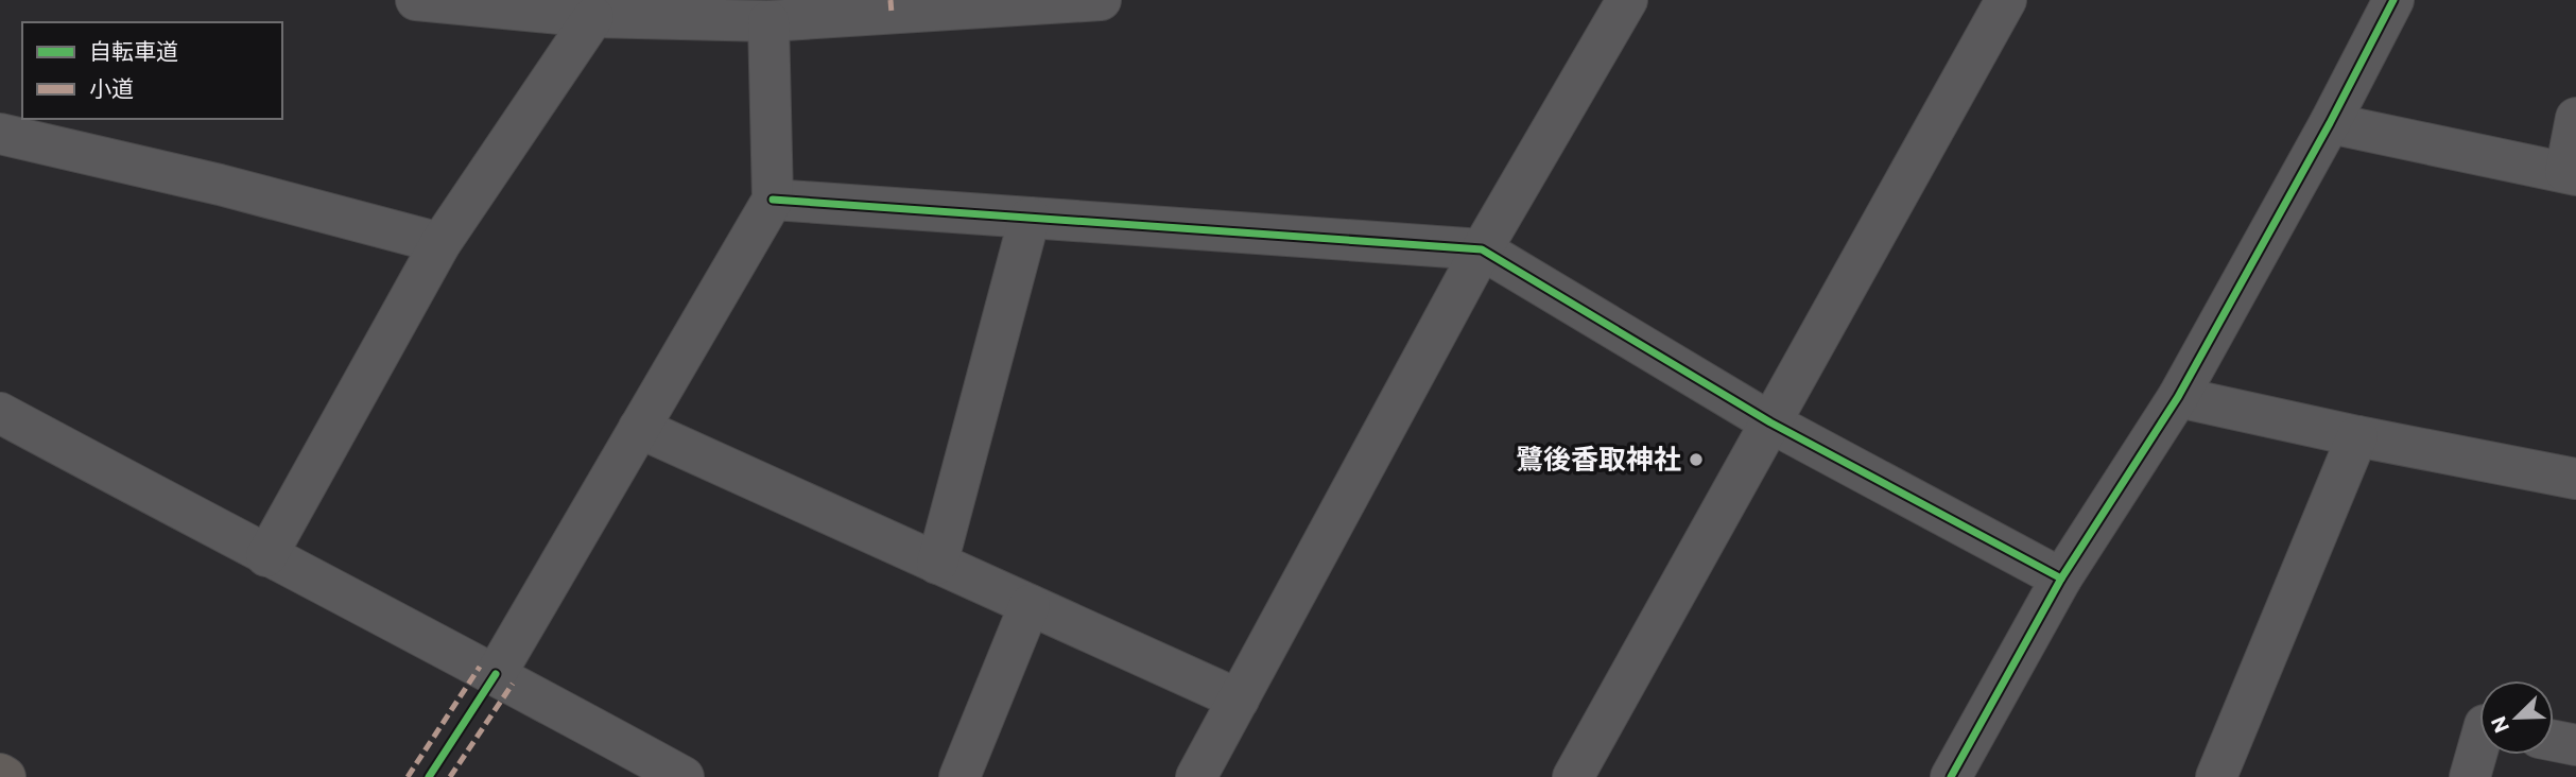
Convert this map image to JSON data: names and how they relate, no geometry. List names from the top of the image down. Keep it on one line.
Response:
{"places":["鷺後香取神社"],"legend":["自転車道","小道"],"north":"bottom left"}
